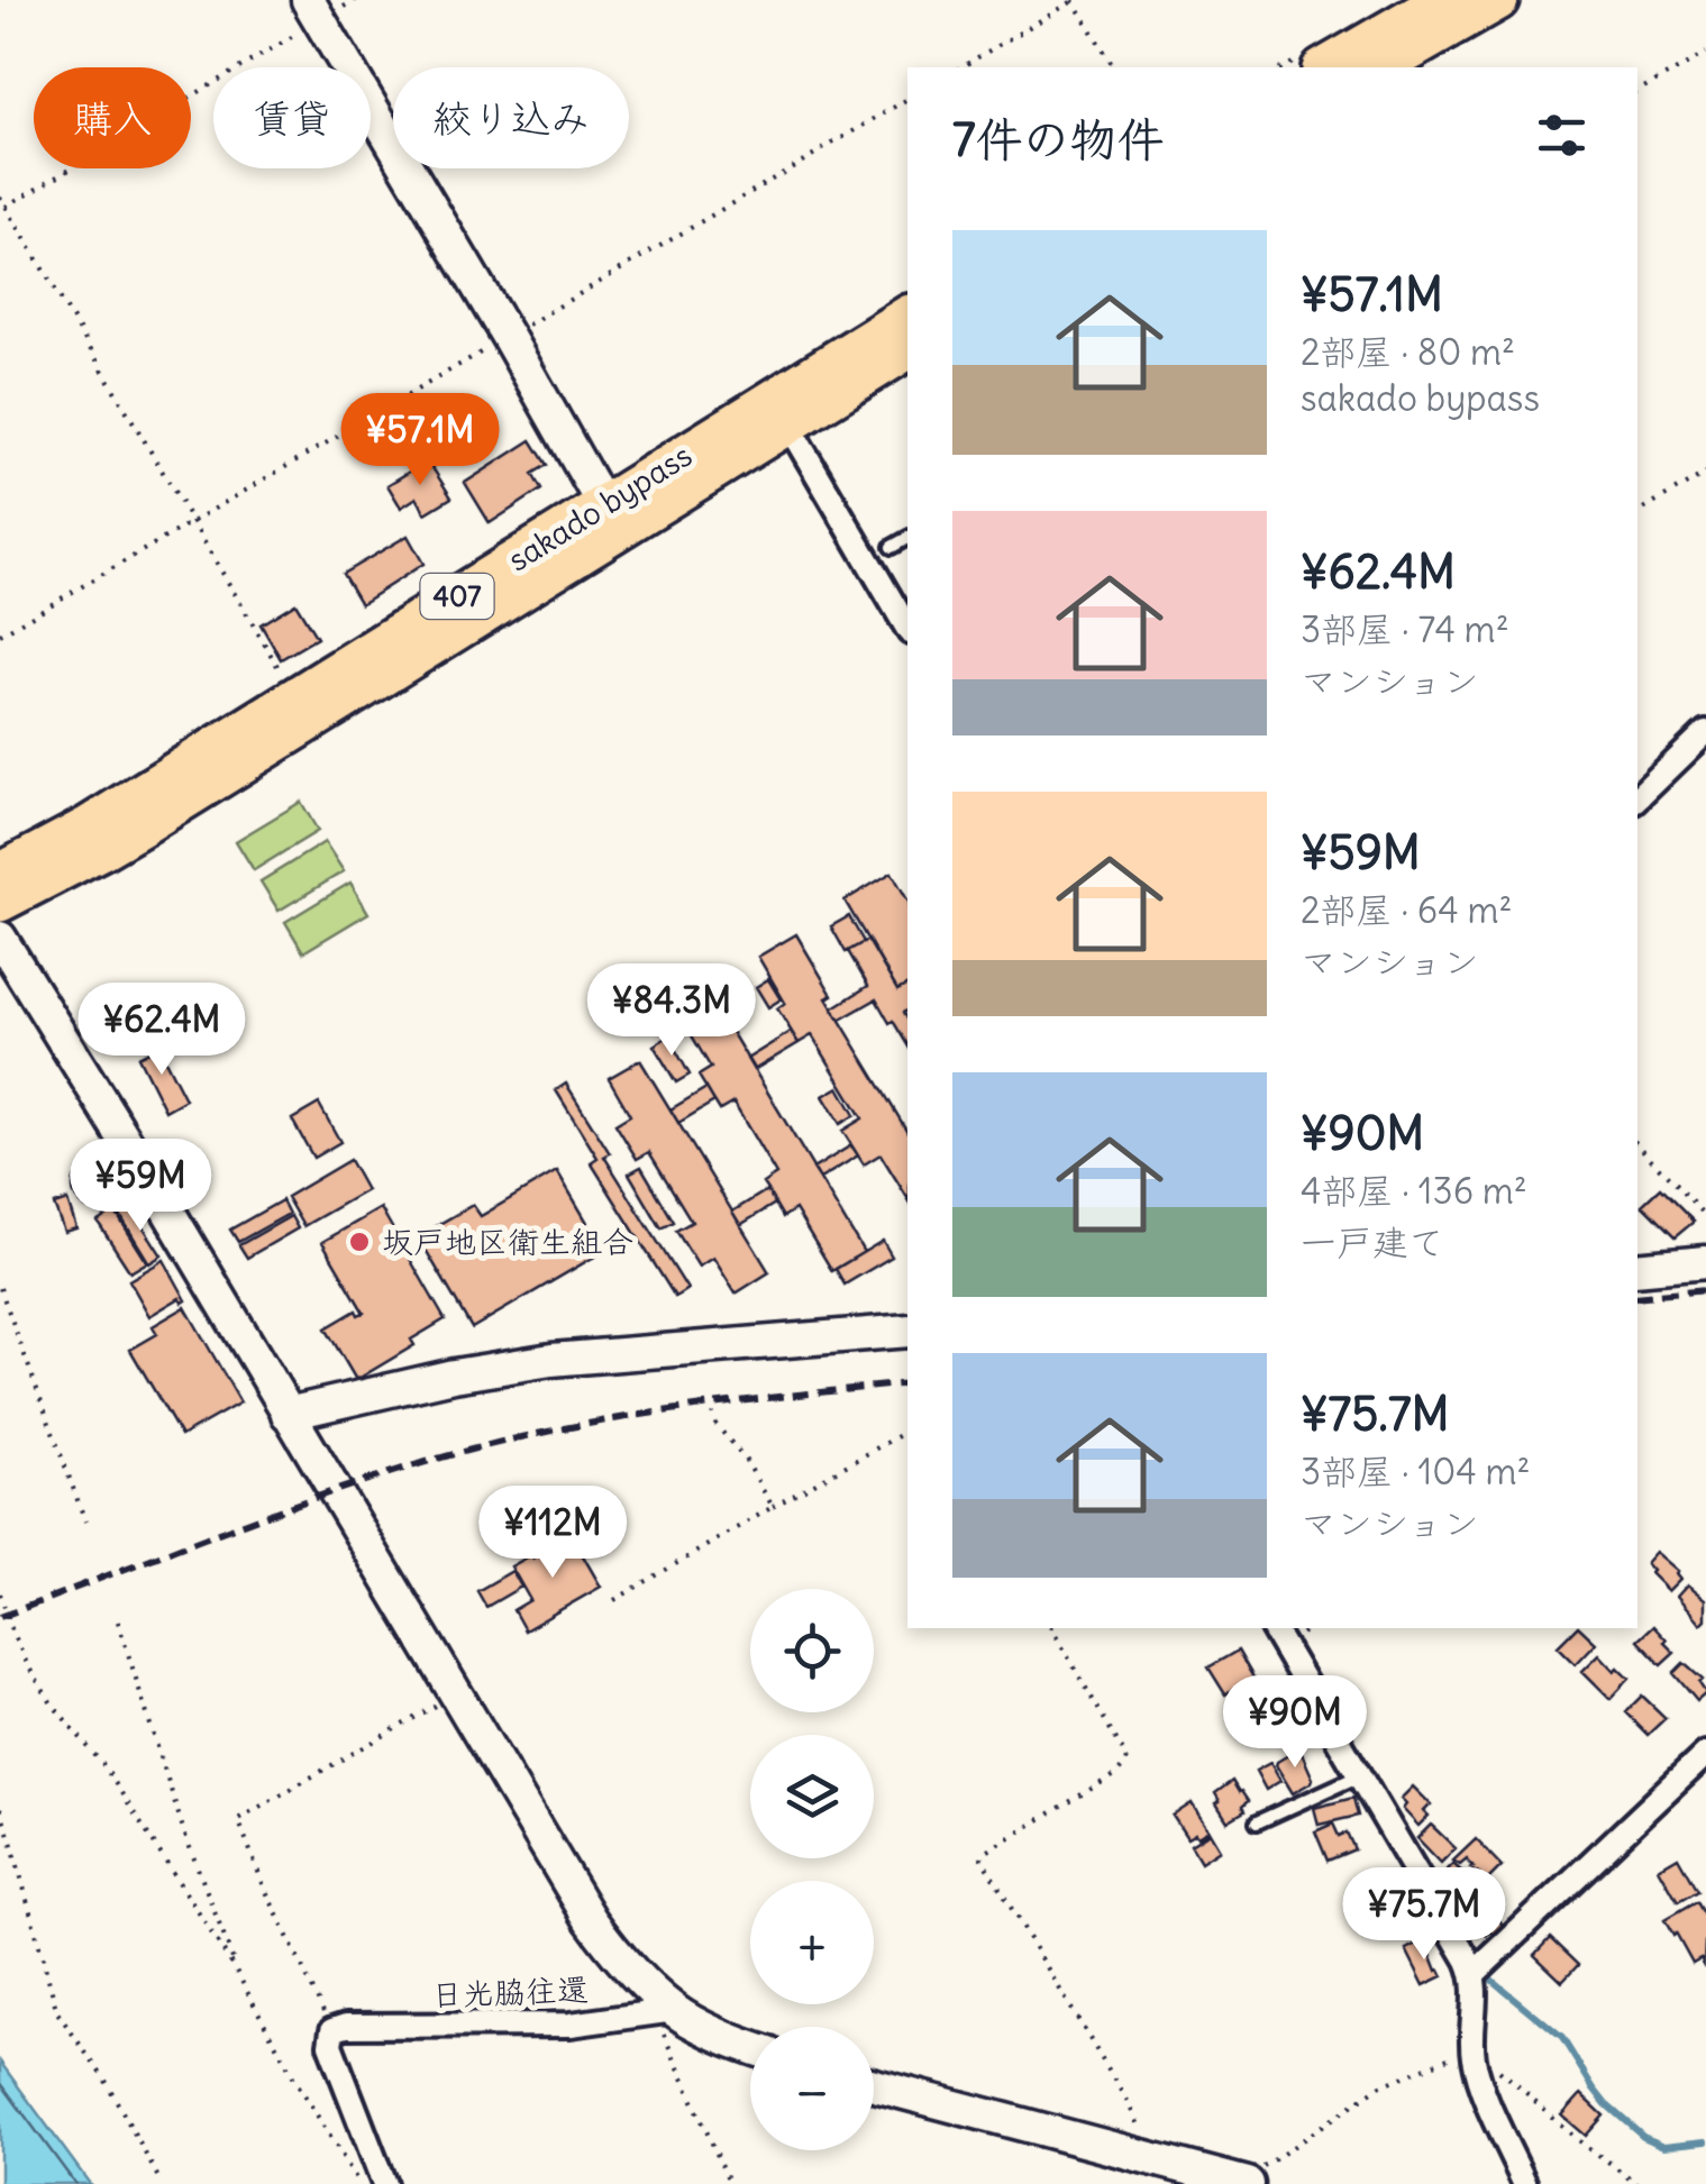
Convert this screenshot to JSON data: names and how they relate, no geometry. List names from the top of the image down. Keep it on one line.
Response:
{"streets":{"highway":["sakado bypass","407"],"street":["日光脇往還"]},"places":["坂戸地区衛生組合"],"page":{"chip":["購入","賃貸","絞り込み"],"heading":"7件の物件","list":[{"name":"¥57.1M","note":"2部屋 · 80 m² · sakado bypass"},{"name":"¥62.4M","note":"3部屋 · 74 m² · マンション"},{"name":"¥59M","note":"2部屋 · 64 m² · マンション"},{"name":"¥90M","note":"4部屋 · 136 m² · 一戸建て"},{"name":"¥75.7M","note":"3部屋 · 104 m² · マンション"}],"price":["¥57.1M","¥84.3M","¥62.4M","¥59M","¥112M","¥90M","¥75.7M"],"map_buttons":["+","−"]}}
